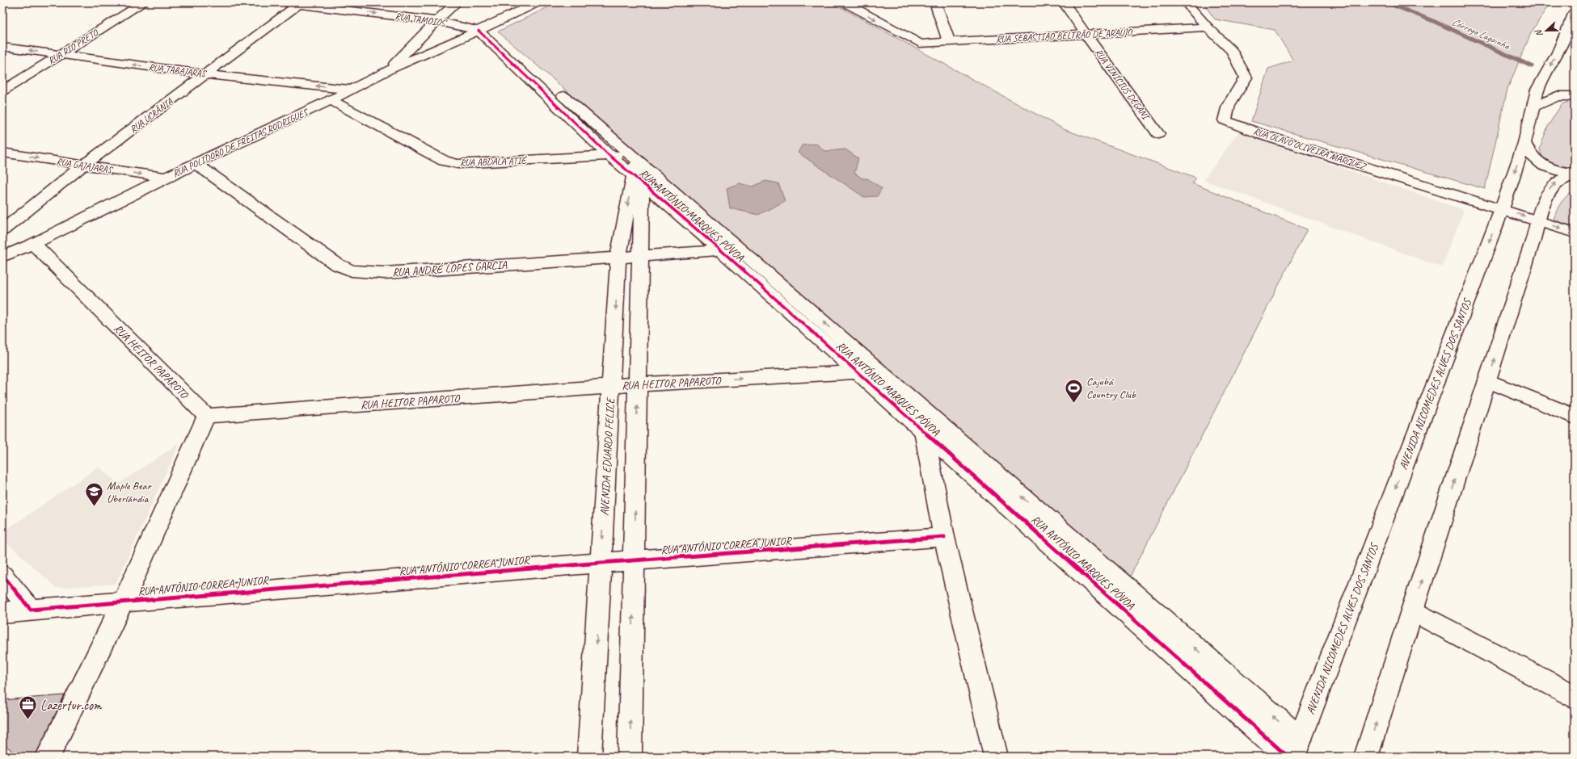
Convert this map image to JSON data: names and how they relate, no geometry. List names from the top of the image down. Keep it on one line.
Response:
{"streets":{"street":["RUA TAMOIOS","RUA SEBASTIÃO BELTRÃO DE ARAÚJO","RUA RIO PRETO","RUA TABAJARAS","RUA VINÍCIUS DEGANI","RUA UCRÂNIA","RUA POLIDORO DE FREITAS RODRIGUES","RUA OLAVO OLIVEIRA MARQUEZ","RUA ABDALA ATIÊ","RUA GAJAJARAS","RUA ANTÔNIO MARQUES PÓVOA","RUA ANDRÉ LOPES GARCIA","RUA HEITOR PAPAROTO","AVENIDA NICOMEDES ALVES DOS SANTOS","AVENIDA EDUARDO FELICE","RUA ANTÔNIO CORREA JUNIOR"]},"crossings":[["RUA TAMOIOS","RUA UCRÂNIA"],["RUA TAMOIOS","RUA POLIDORO DE FREITAS RODRIGUES"],["RUA TAMOIOS","RUA ANTÔNIO MARQUES PÓVOA"],["RUA SEBASTIÃO BELTRÃO DE ARAÚJO","RUA VINÍCIUS DEGANI"],["RUA SEBASTIÃO BELTRÃO DE ARAÚJO","RUA OLAVO OLIVEIRA MARQUEZ"],["RUA RIO PRETO","RUA TABAJARAS"],["RUA TABAJARAS","RUA UCRÂNIA"],["RUA TABAJARAS","RUA POLIDORO DE FREITAS RODRIGUES"],["RUA UCRÂNIA","RUA GAJAJARAS"],["RUA POLIDORO DE FREITAS RODRIGUES","RUA ABDALA ATIÊ"],["RUA POLIDORO DE FREITAS RODRIGUES","RUA GAJAJARAS"],["RUA POLIDORO DE FREITAS RODRIGUES","RUA ANTÔNIO MARQUES PÓVOA"],["RUA POLIDORO DE FREITAS RODRIGUES","RUA ANDRÉ LOPES GARCIA"],["RUA POLIDORO DE FREITAS RODRIGUES","RUA HEITOR PAPAROTO"],["RUA OLAVO OLIVEIRA MARQUEZ","AVENIDA NICOMEDES ALVES DOS SANTOS"],["RUA ABDALA ATIÊ","RUA ANTÔNIO MARQUES PÓVOA"],["RUA ANTÔNIO MARQUES PÓVOA","RUA ANDRÉ LOPES GARCIA"],["RUA ANTÔNIO MARQUES PÓVOA","RUA HEITOR PAPAROTO"],["RUA ANTÔNIO MARQUES PÓVOA","AVENIDA NICOMEDES ALVES DOS SANTOS"],["RUA ANTÔNIO MARQUES PÓVOA","AVENIDA EDUARDO FELICE"],["RUA ANDRÉ LOPES GARCIA","AVENIDA EDUARDO FELICE"],["RUA HEITOR PAPAROTO","AVENIDA EDUARDO FELICE"],["AVENIDA EDUARDO FELICE","RUA ANTÔNIO CORREA JUNIOR"]],"one_way":["RUA TAMOIOS","RUA TABAJARAS","RUA GAJAJARAS"],"water":["Córrego Lagoinha"],"places":{"sports":["Cajubá Country Club"],"school or university":["Maple Bear Uberlândia"],"office":["Lazertur.com"]},"north":"left"}
